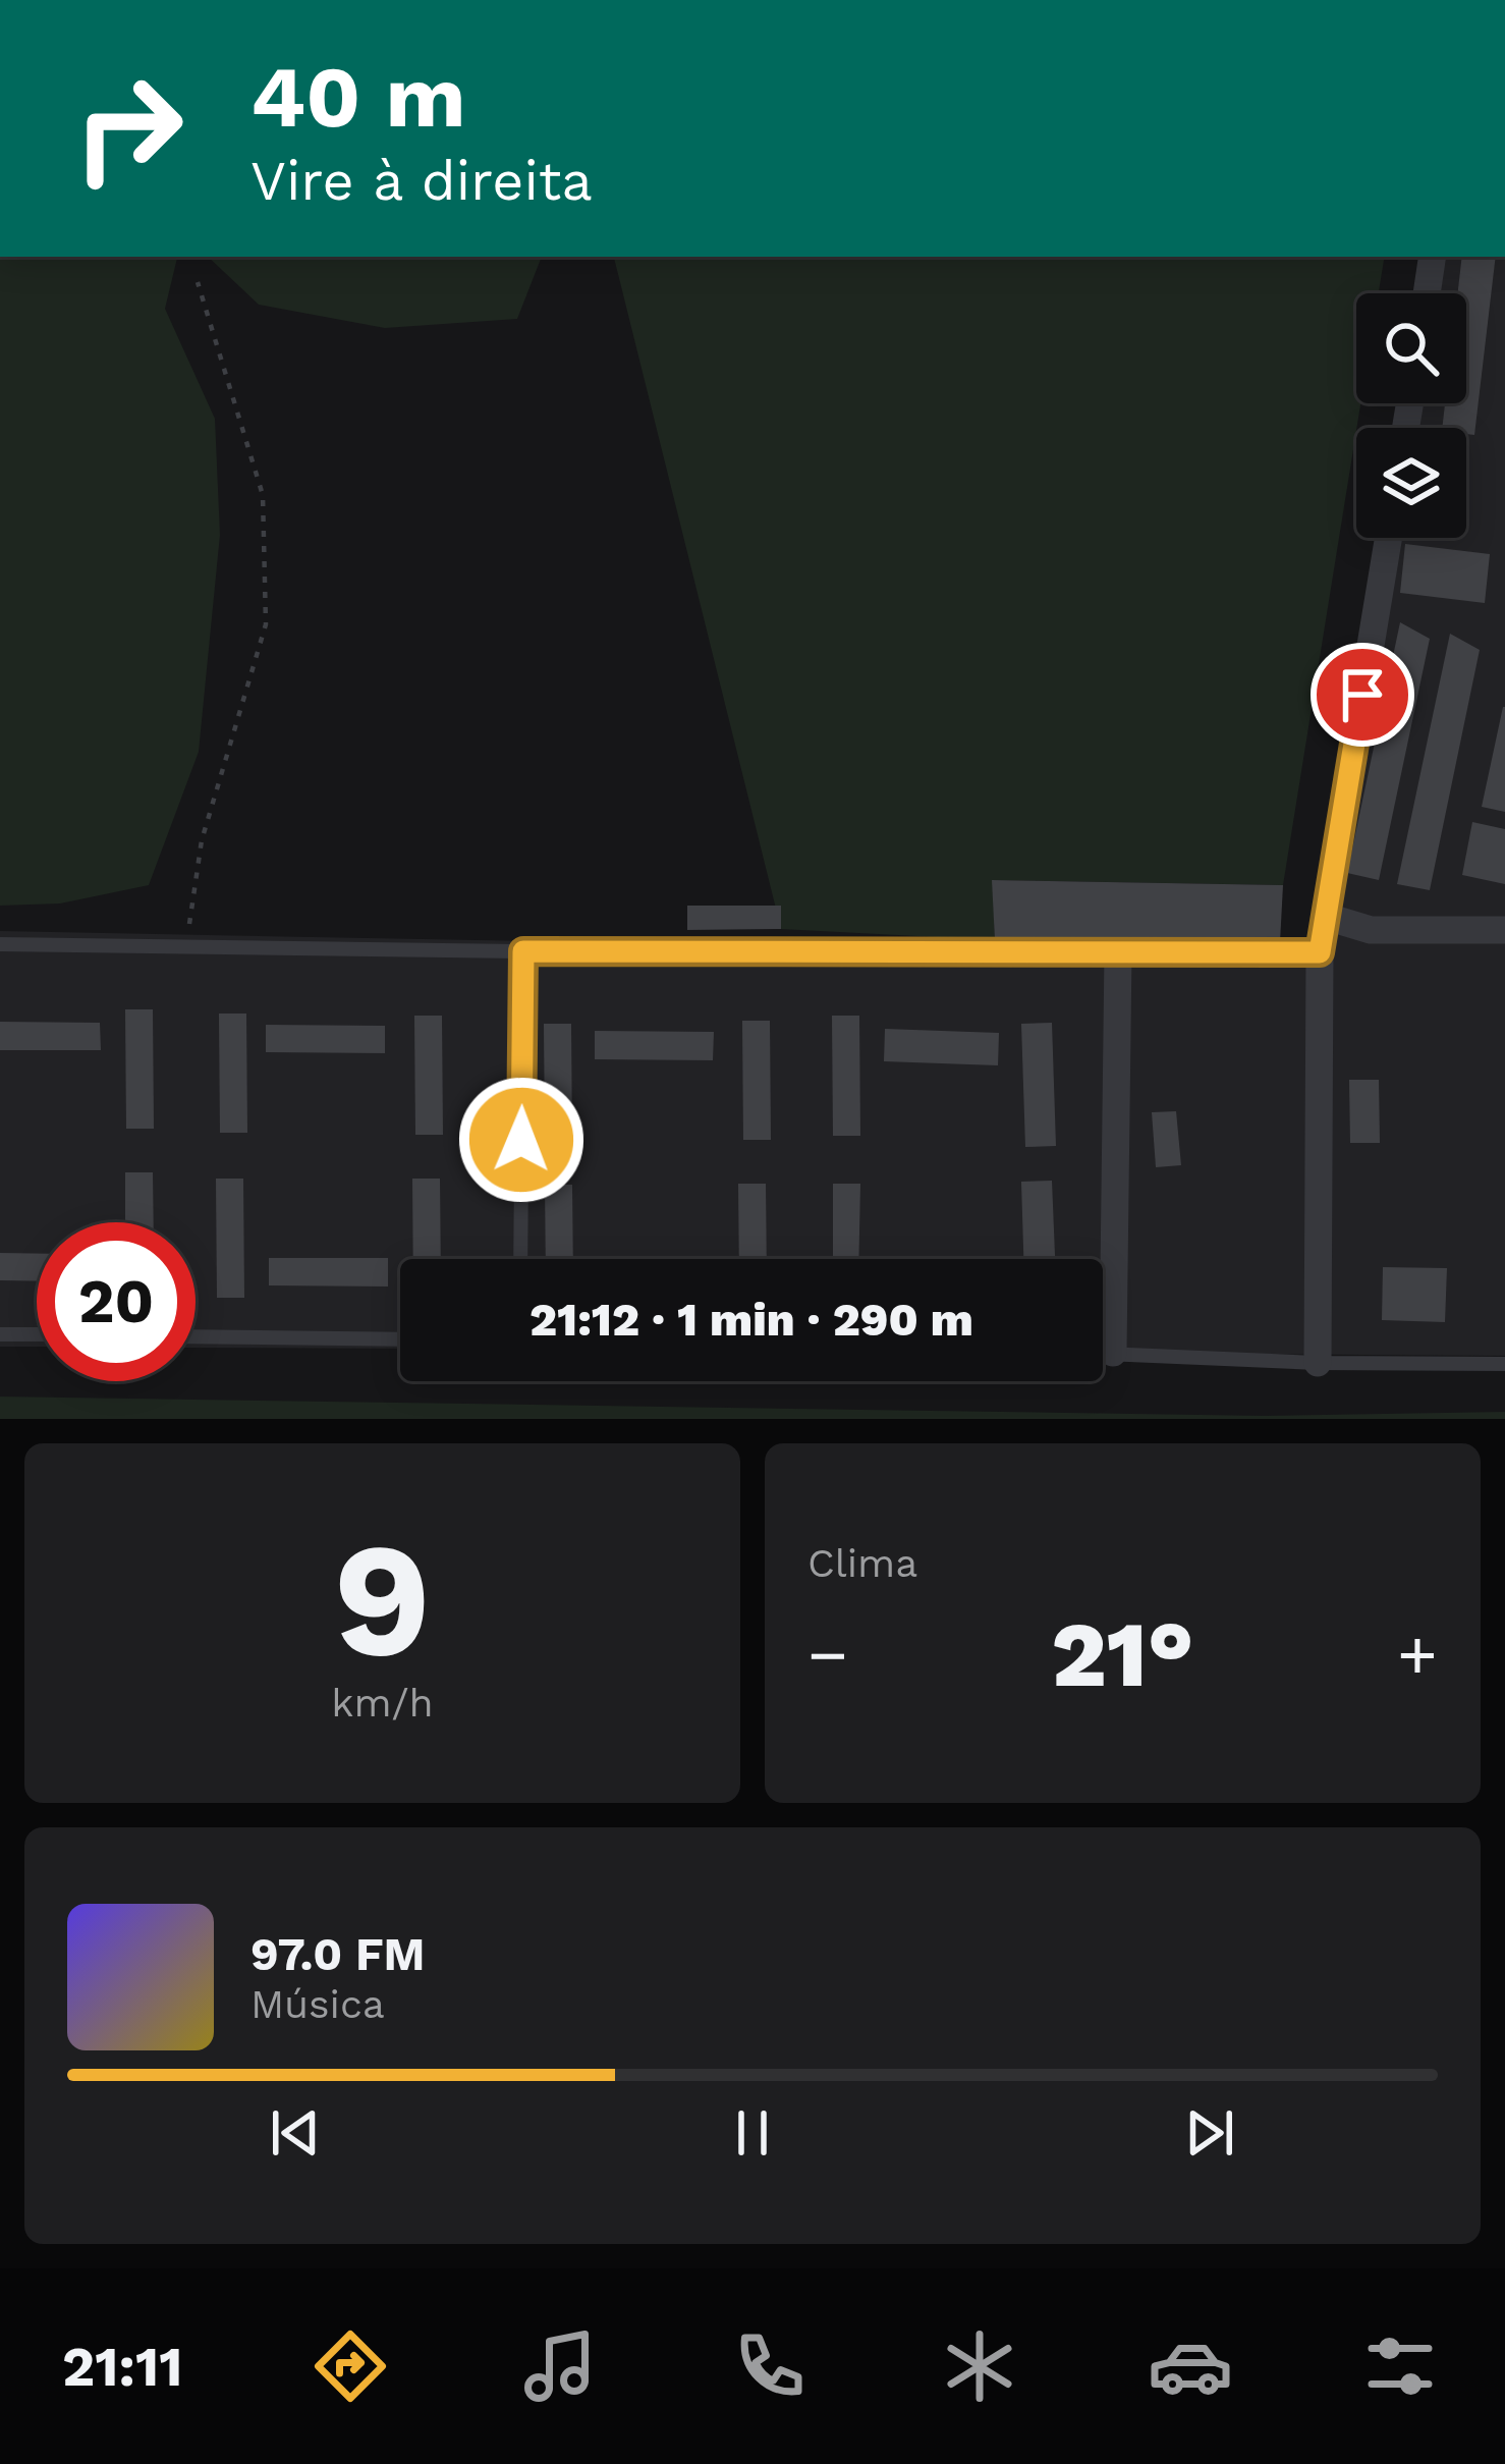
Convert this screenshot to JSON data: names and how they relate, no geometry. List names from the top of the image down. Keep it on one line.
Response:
{"page":{"turn":["40 m","Vire à direita"],"limit":"20","trip":"21:12 · 1 min · 290 m","tile":[["9","km/h"],"Clima"],"heat":["−","21°","+"],"song":["97.0 FM","Música"],"tabs":"21:11"}}
